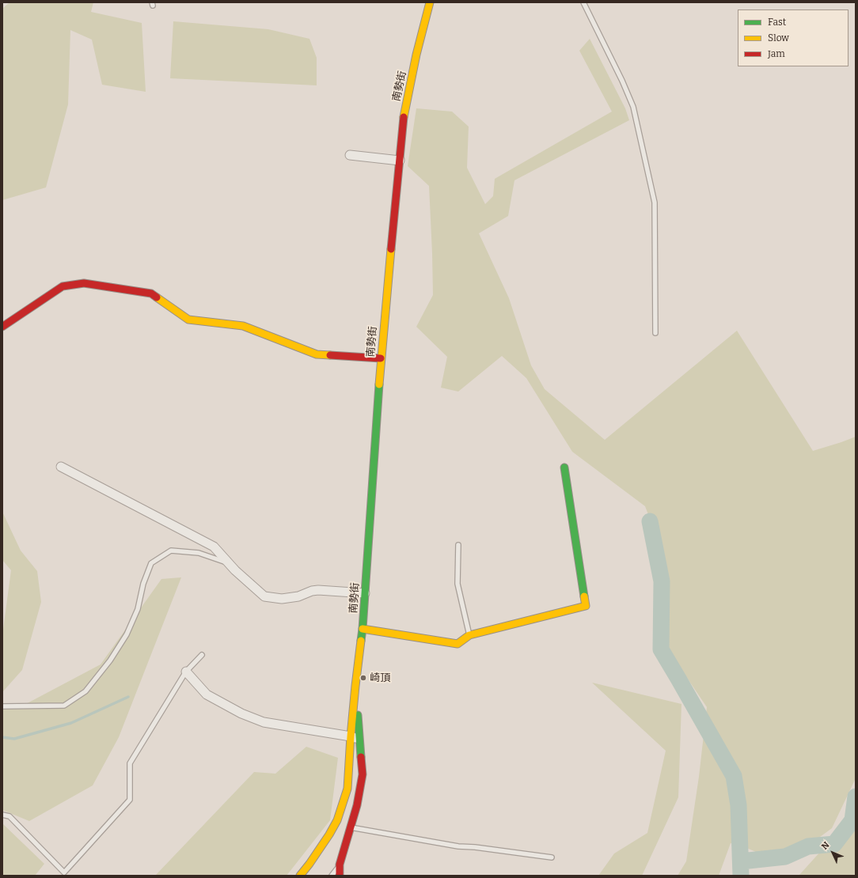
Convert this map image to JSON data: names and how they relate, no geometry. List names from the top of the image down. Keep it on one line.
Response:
{"streets":{"street":["南勢街"]},"places":["崎頂"],"legend":["Fast","Slow","Jam"],"north":"top left"}
